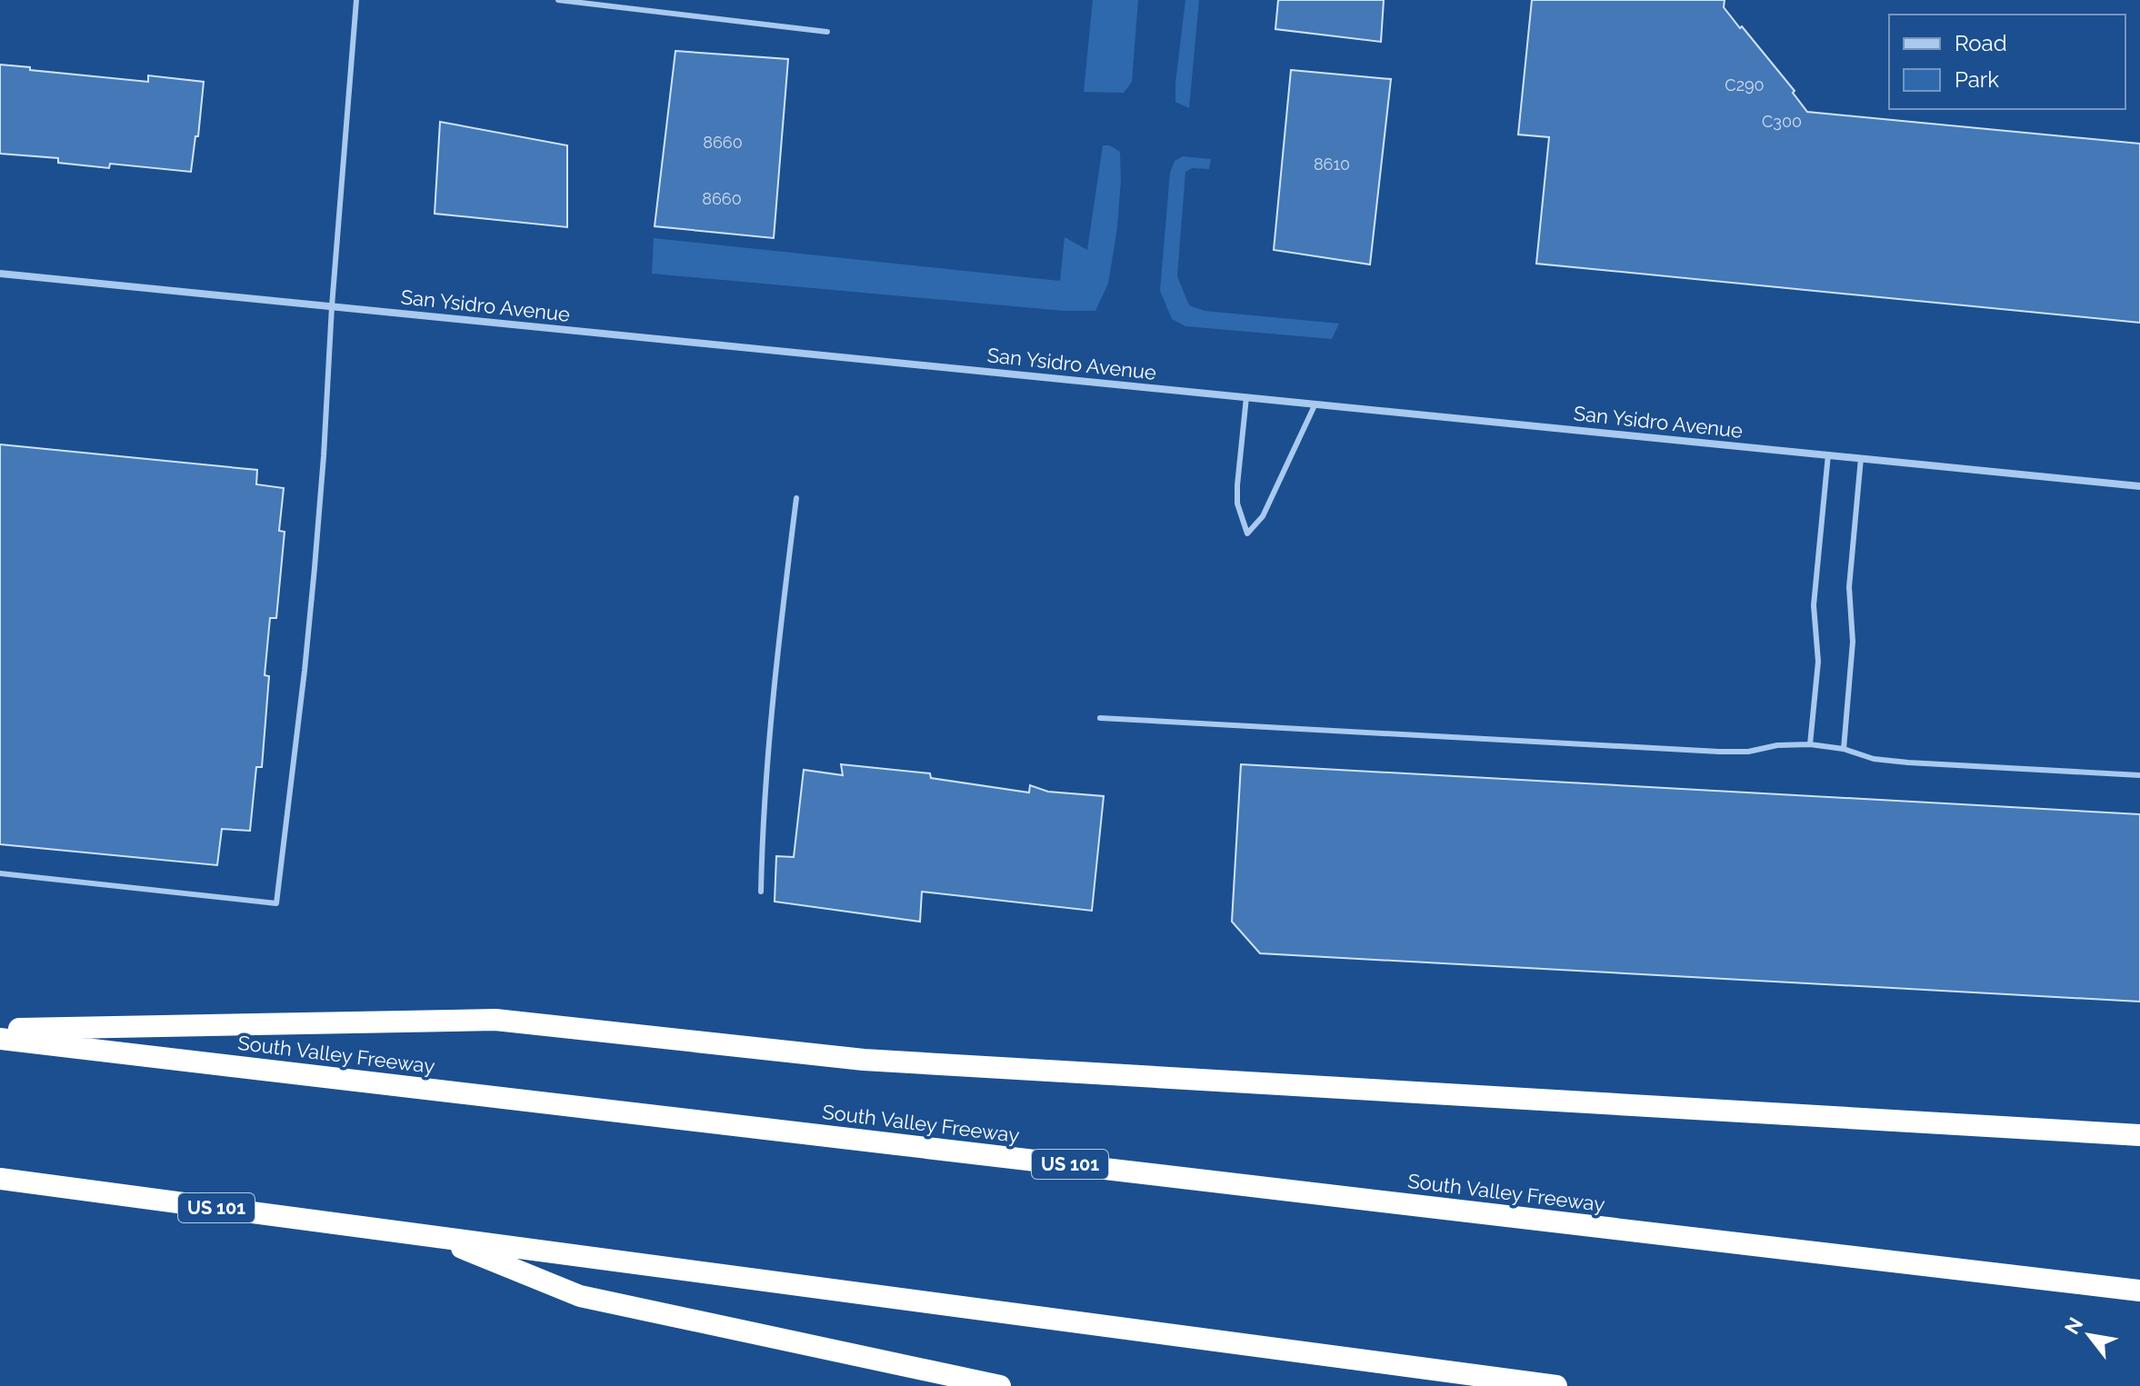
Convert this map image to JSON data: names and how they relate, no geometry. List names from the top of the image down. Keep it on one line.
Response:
{"streets":{"highway":["South Valley Freeway","US 101"],"street":["San Ysidro Avenue"]},"house_numbers":["C290","C300","8660","8610","8660"],"legend":["Road","Park"],"north":"top left"}
